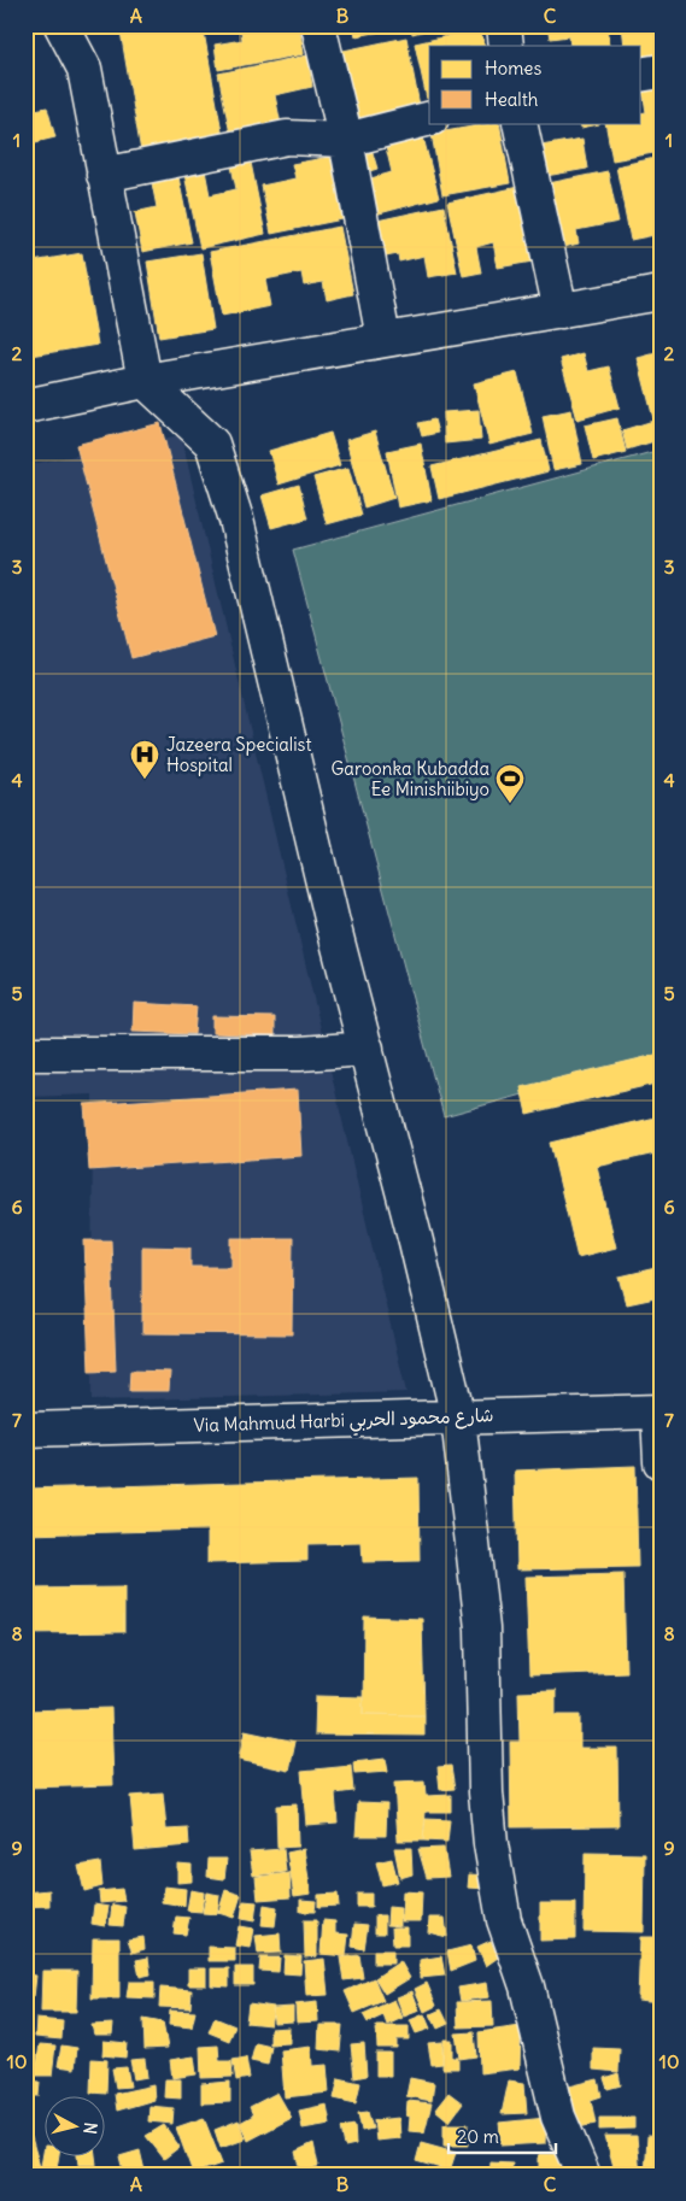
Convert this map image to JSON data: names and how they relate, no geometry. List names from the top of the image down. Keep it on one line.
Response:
{"streets":{"street":["Via Mahmud Harbi شارع محمود الحربي"]},"places":{"hospital":["Jazeera Specialist Hospital"],"sports":["Garoonka Kubadda Ee Minishiibiyo"]},"legend":["Homes","Health"],"scale_bar":"20 m","north":"right","grid":{"columns":["A","B","C"],"rows":["1","2","3","4","5","6","7","8","9","10"]}}
